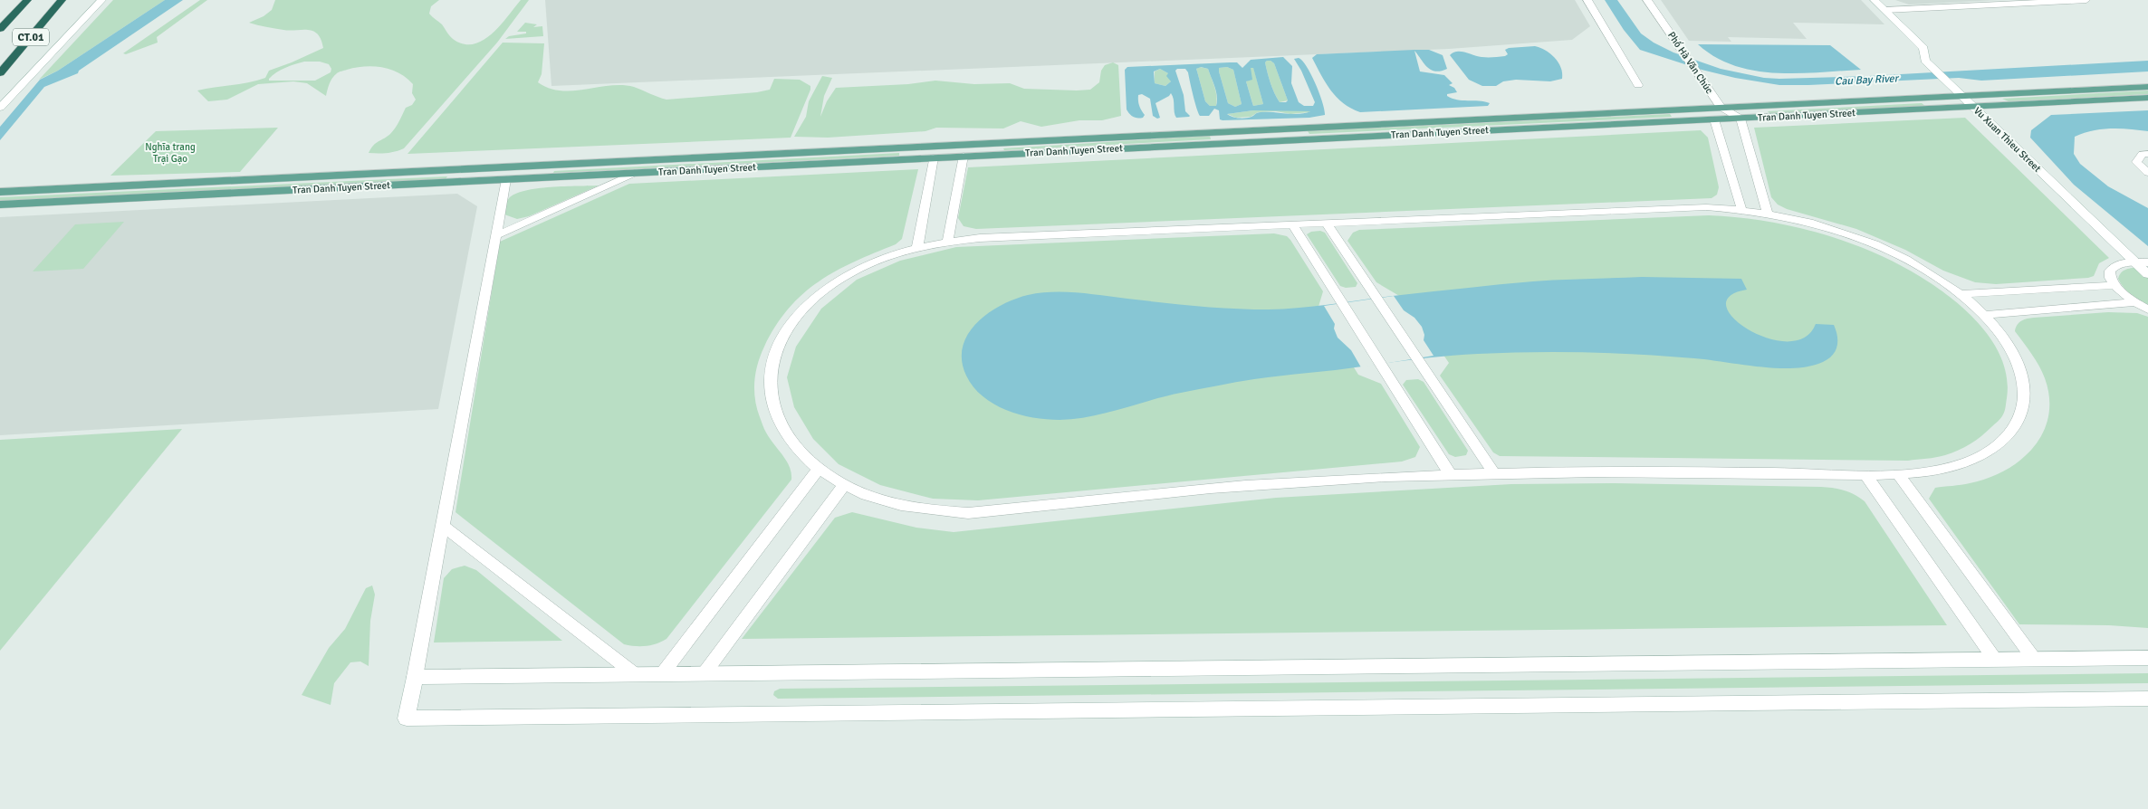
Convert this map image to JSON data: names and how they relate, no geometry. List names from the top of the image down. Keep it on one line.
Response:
{"streets":{"highway":["CT.01"],"main road":["Phố Hà Văn Chúc","Tran Danh Tuyen Street","Vu Xuan Thieu Street"]},"crossings":[["Phố Hà Văn Chúc","Tran Danh Tuyen Street"],["Tran Danh Tuyen Street","Vu Xuan Thieu Street"]],"water":["Cau Bay River"],"parks":["Nghĩa trang Trại Gạo"]}
